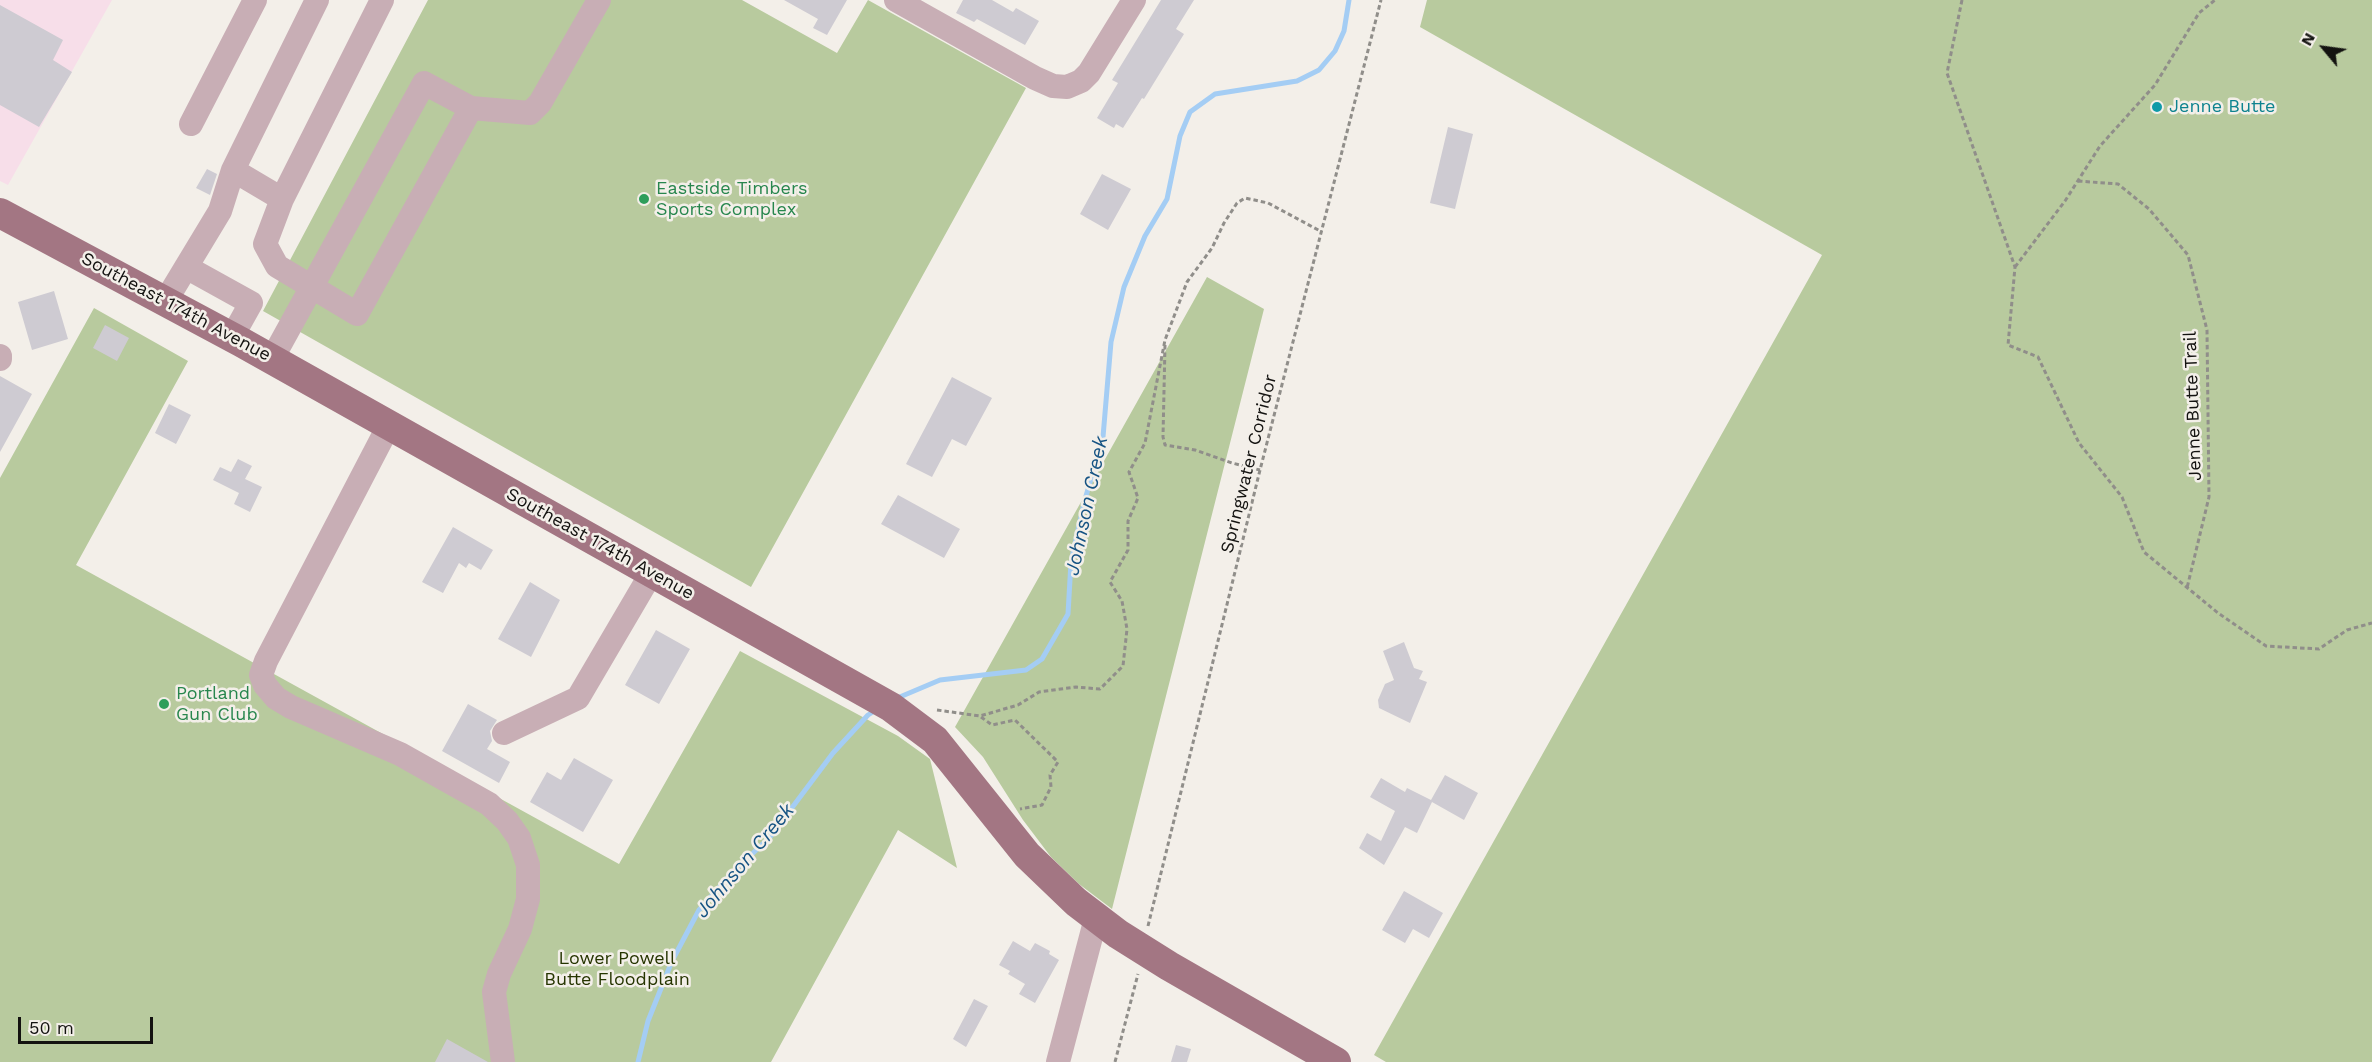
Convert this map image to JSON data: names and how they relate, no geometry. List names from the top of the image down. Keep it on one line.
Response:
{"streets":{"main road":["Southeast 174th Avenue"],"path":["Jenne Butte Trail","Springwater Corridor"]},"crossings":[["Southeast 174th Avenue","Springwater Corridor"]],"water":["Johnson Creek"],"parks":["Lower Powell Butte Floodplain"],"places":["Jenne Butte","Eastside Timbers Sports Complex","Portland Gun Club"],"scale_bar":"50 m","north":"top left"}
